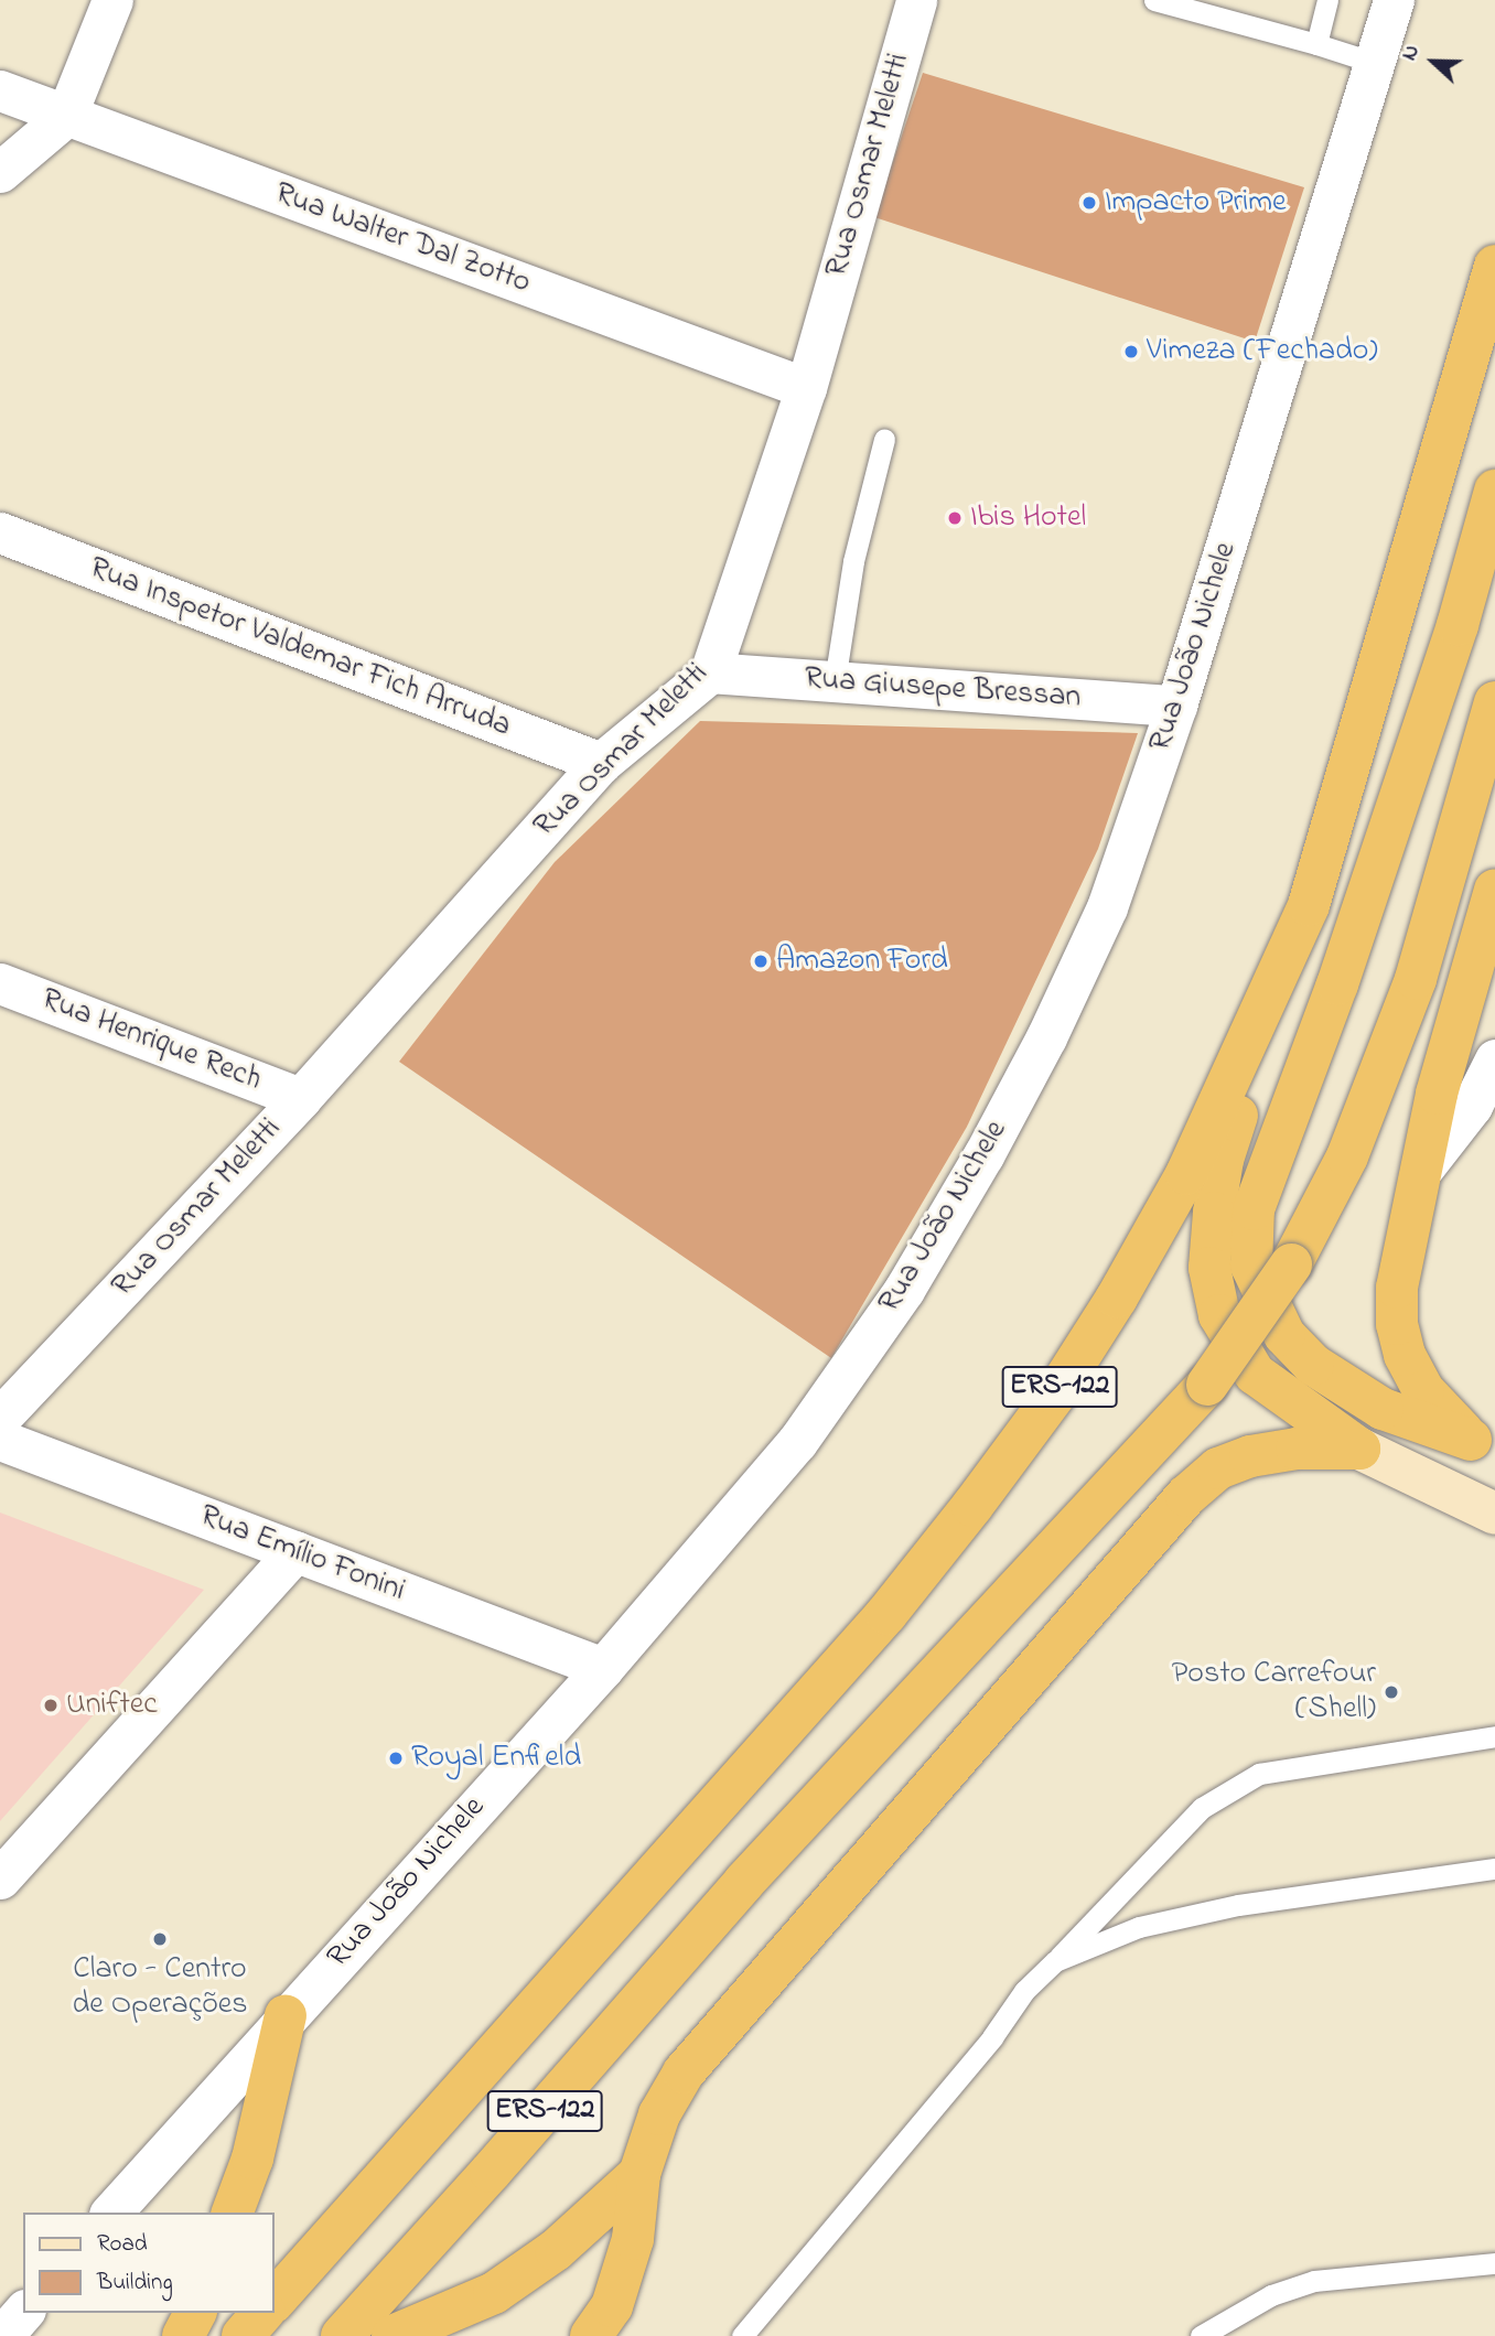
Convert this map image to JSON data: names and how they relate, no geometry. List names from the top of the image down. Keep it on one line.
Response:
{"streets":{"highway":["ERS-122"],"street":["Rua Osmar Meletti","Rua Walter Dal Zotto","Rua João Nichele","Rua Inspetor Valdemar Fich Arruda","Rua Giusepe Bressan","Rua Henrique Rech","Rua Emílio Fonini"]},"crossings":[["Rua Osmar Meletti","Rua Walter Dal Zotto"],["Rua Osmar Meletti","Rua Inspetor Valdemar Fich Arruda"],["Rua Osmar Meletti","Rua Giusepe Bressan"],["Rua Osmar Meletti","Rua Henrique Rech"],["Rua João Nichele","Rua Giusepe Bressan"],["Rua João Nichele","Rua Emílio Fonini"]],"places":["Impacto Prime","Vimeza (Fechado)","Ibis Hotel","Amazon Ford","Posto Carrefour (Shell)","Uniftec","Royal Enfield","Claro - Centro de Operações"],"legend":["Road","Building"],"north":"left"}
